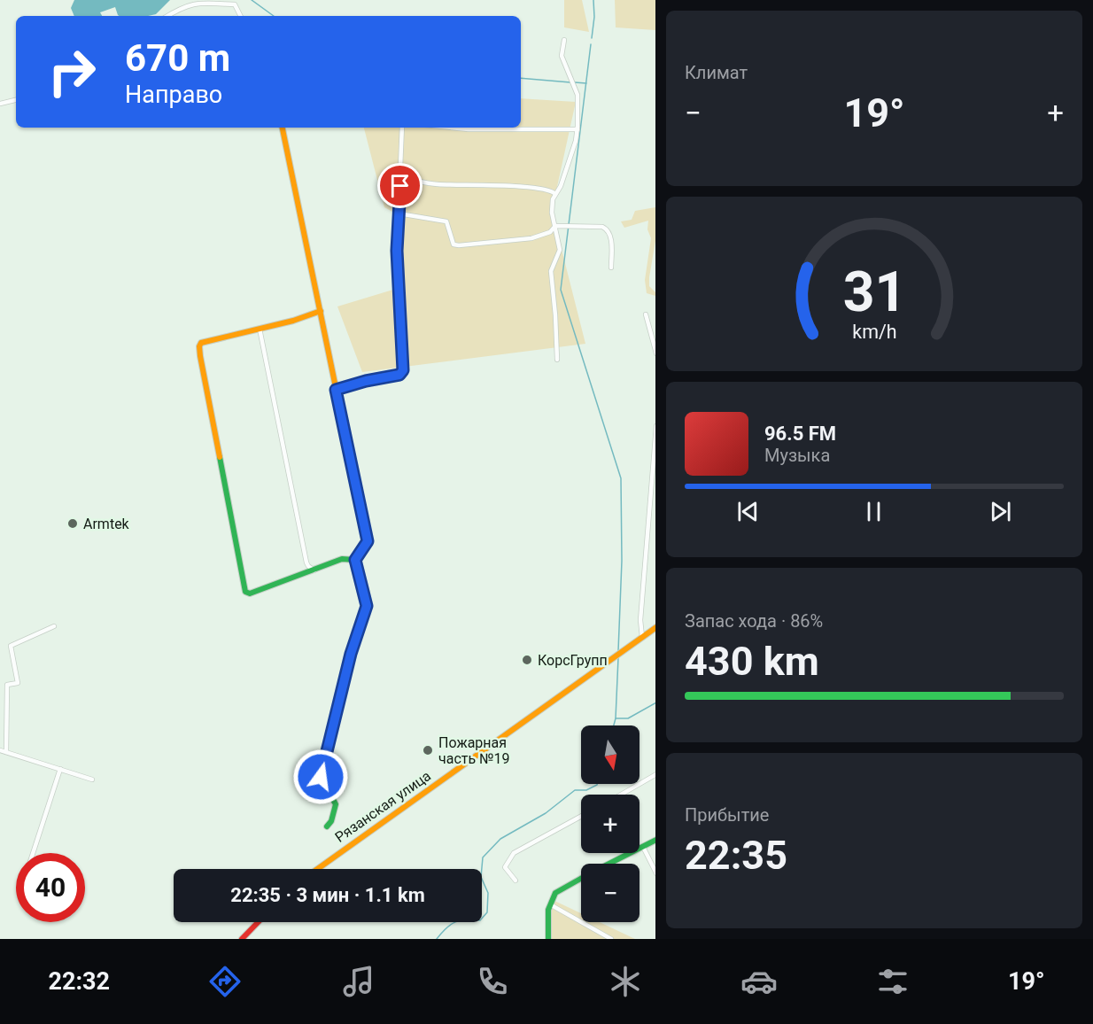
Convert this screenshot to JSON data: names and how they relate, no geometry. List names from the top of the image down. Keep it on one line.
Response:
{"streets":{"street":["Рязанская улица"]},"places":["Armtek","КорсГрупп","Пожарная часть №19"],"north":"bottom","page":{"tile":["Климат",["Запас хода · 86%","430 km"],["Прибытие","22:35"]],"turn":["670 m","Направо"],"heat":["−","19°","+"],"song":["96.5 FM","Музыка"],"map_buttons":["+","−"],"limit":"40","trip":"22:35 · 3 мин · 1.1 km","tabs":["22:32","19°"],"gauge":["31","km/h"]}}
